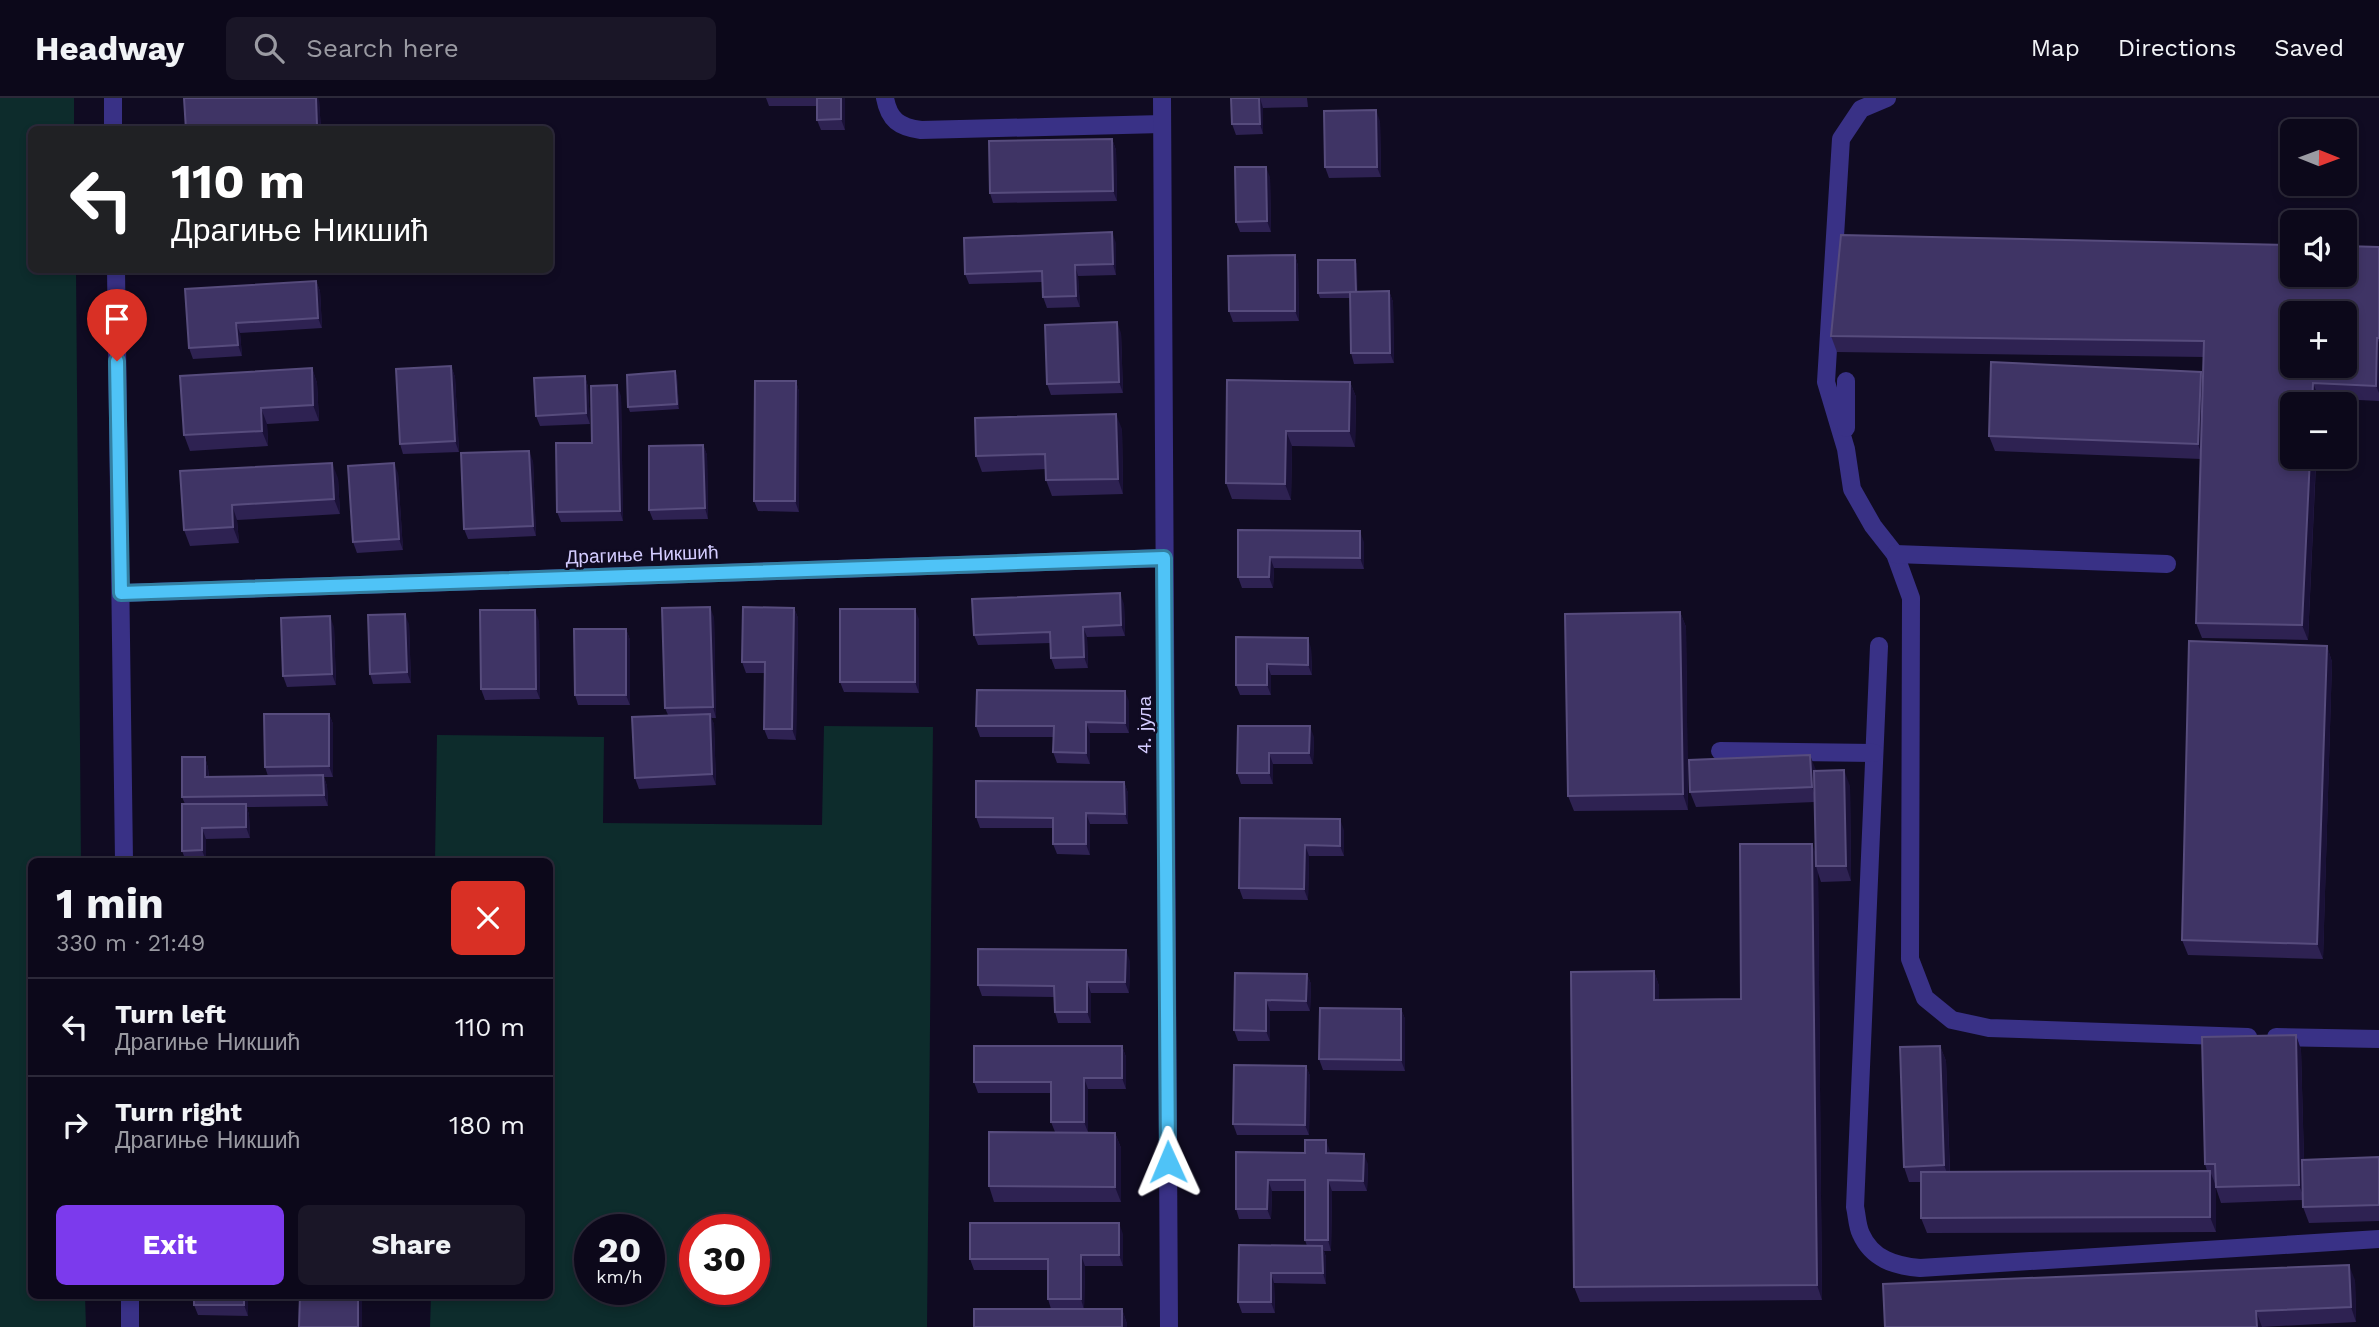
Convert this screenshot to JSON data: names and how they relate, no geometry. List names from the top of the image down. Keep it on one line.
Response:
{"streets":{"street":["Драгиње Никшић","4. јула"]},"crossings":[["Драгиње Никшић","4. јула"]],"north":"right","page":{"header":"Headway","search":"Search here","nav":["Map","Directions","Saved"],"map_buttons":["+","−"],"turn":["110 m","Драгиње Никшић"],"heading":["1 min","330 m · 21:49"],"list":[{"name":"Turn left","note":"Драгиње Никшић","value":"110 m"},{"name":"Turn right","note":"Драгиње Никшић","value":"180 m"}],"buttons":["Exit","Share"],"speed":"20 km/h","limit":"30"}}
